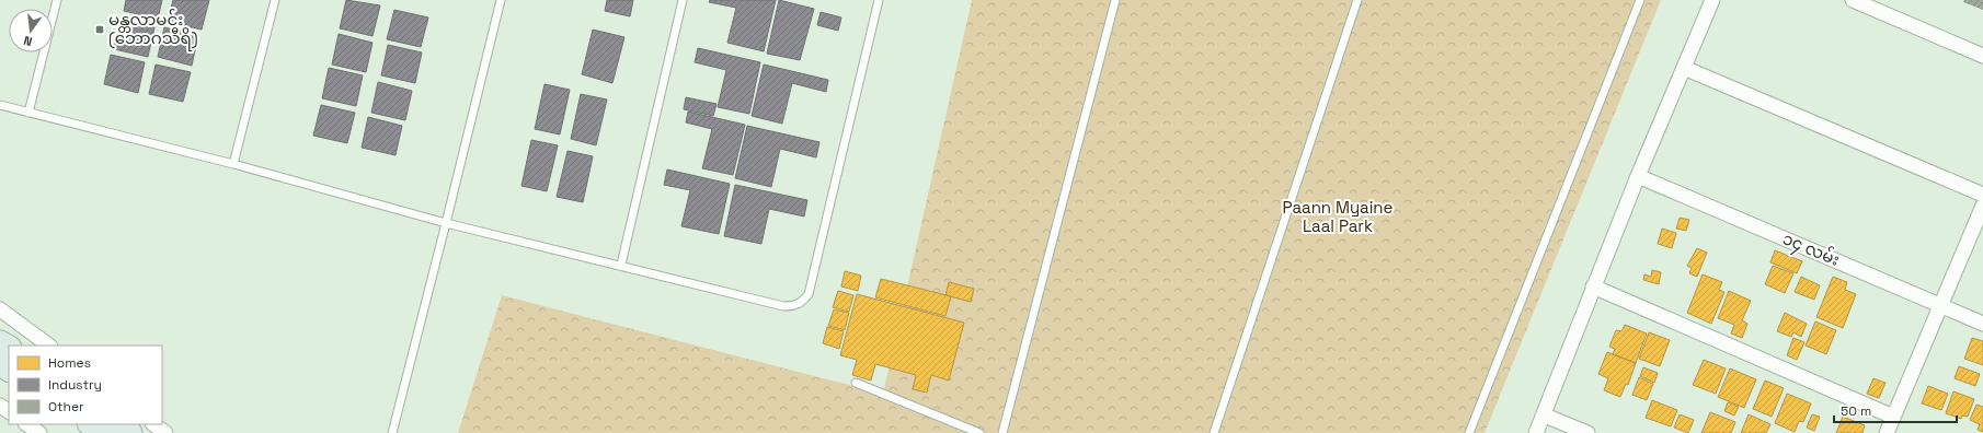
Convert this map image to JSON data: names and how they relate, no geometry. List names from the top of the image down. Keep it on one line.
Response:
{"streets":{"street":["၁၄ လမ်း"]},"parks":["Paann Myaine Laal Park"],"places":{"transit":["မန္တလာမင်း (ဘောဂသီရိ)"]},"legend":["Homes","Industry","Other"],"scale_bar":"50 m","north":"bottom"}
